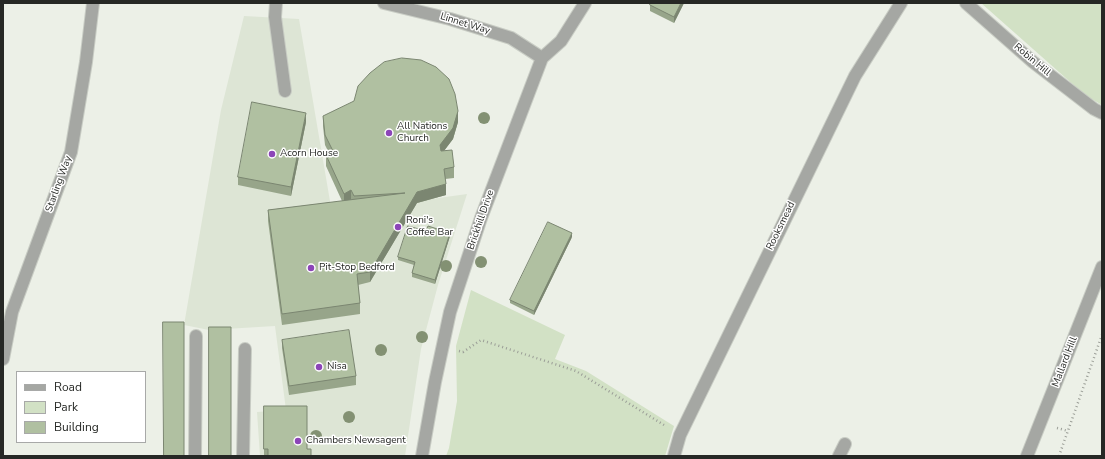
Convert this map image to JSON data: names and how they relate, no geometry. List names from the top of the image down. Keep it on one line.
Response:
{"streets":{"street":["Linnet Way","Robin Hill","Starling Way","Brickhill Drive","Rooksmead","Mallard Hill"]},"crossings":[["Linnet Way","Brickhill Drive"]],"places":["All Nations Church","Acorn House","Roni's Coffee Bar","Pit-Stop Bedford","Nisa","Chambers Newsagent"],"legend":["Road","Park","Building"]}
